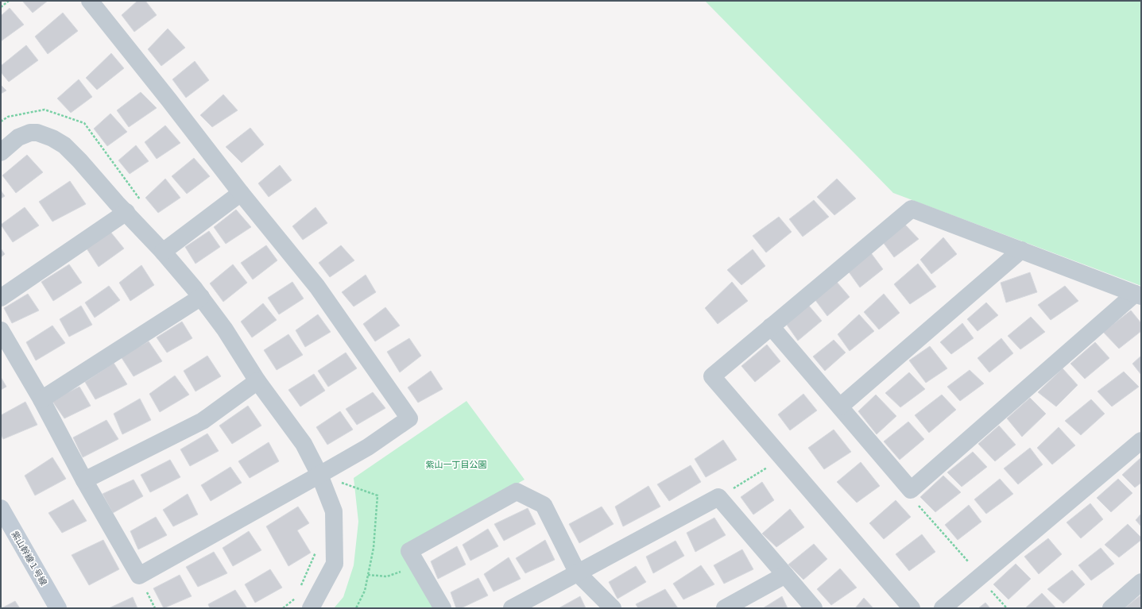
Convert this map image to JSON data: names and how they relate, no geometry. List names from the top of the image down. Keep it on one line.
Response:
{"streets":{"street":["紫山幹線１号線"]},"parks":["紫山一丁目公園"]}
